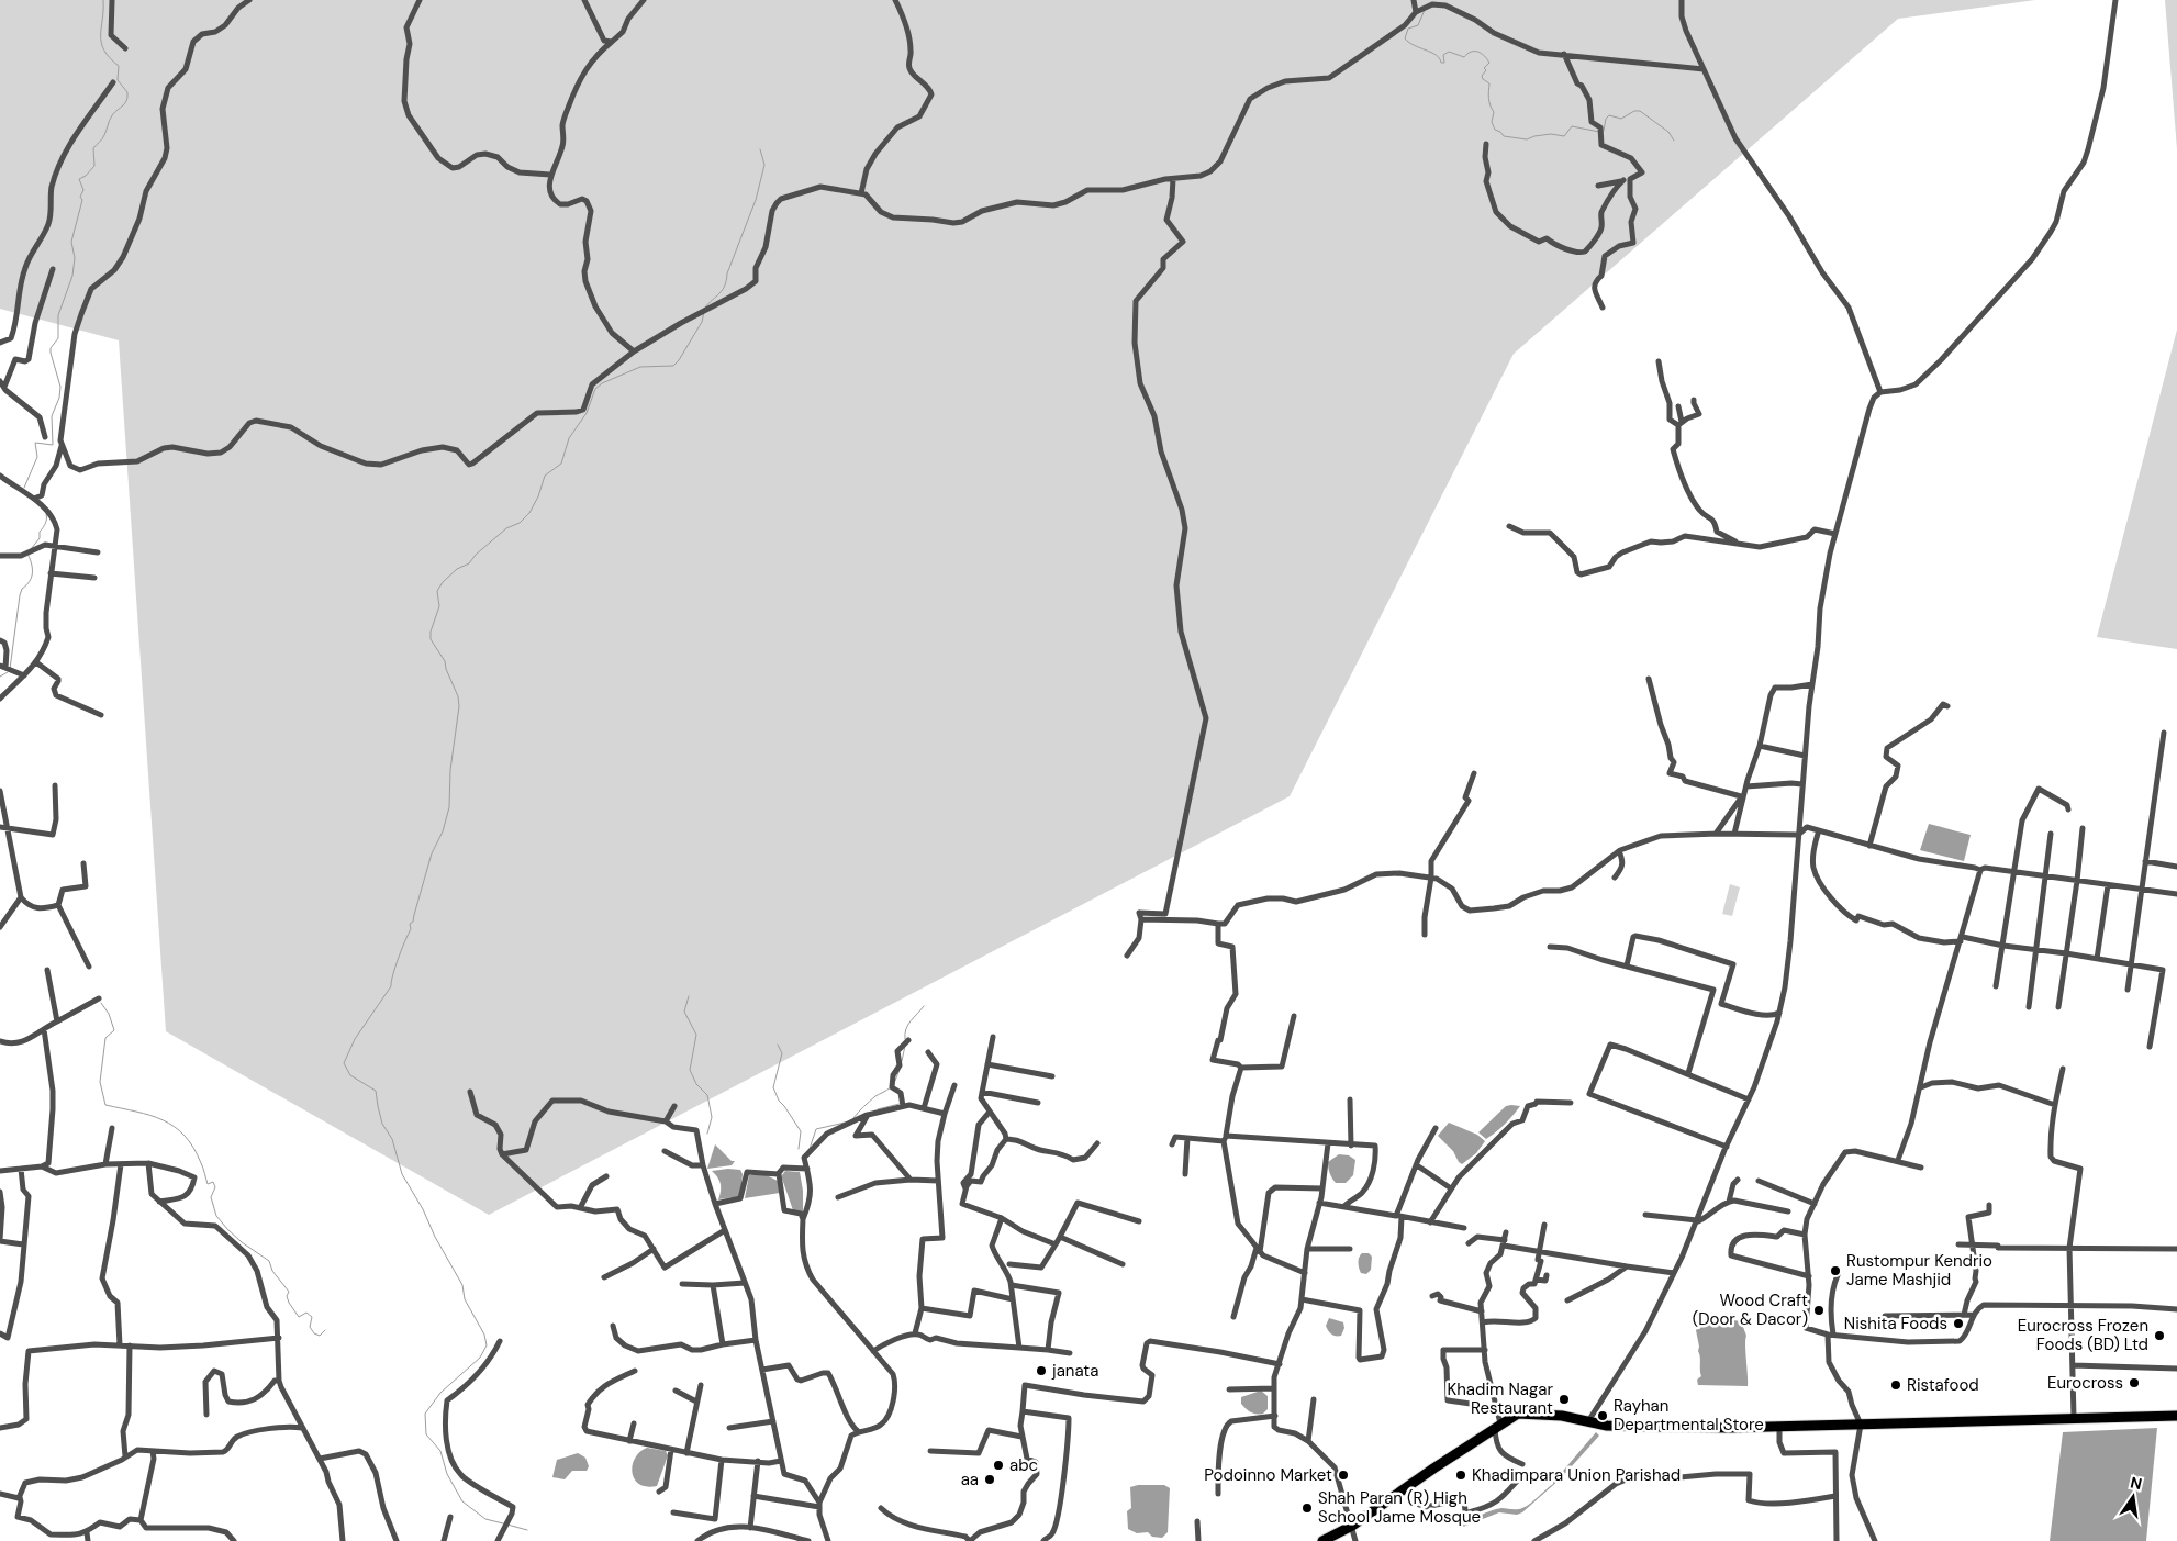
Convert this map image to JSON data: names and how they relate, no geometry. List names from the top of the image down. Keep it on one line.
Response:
{"places":["Rustompur Kendrio Jame Mashjid","Wood Craft (Door & Dacor)","Nishita Foods","Eurocross Frozen Foods (BD) Ltd","janata","Eurocross","Ristafood","Khadim Nagar Restaurant","Rayhan Departmental Store","abc","Podoinno Market","Khadimpara Union Parishad","aa","Shah Paran (R) High School Jame Mosque"],"north":"top"}
